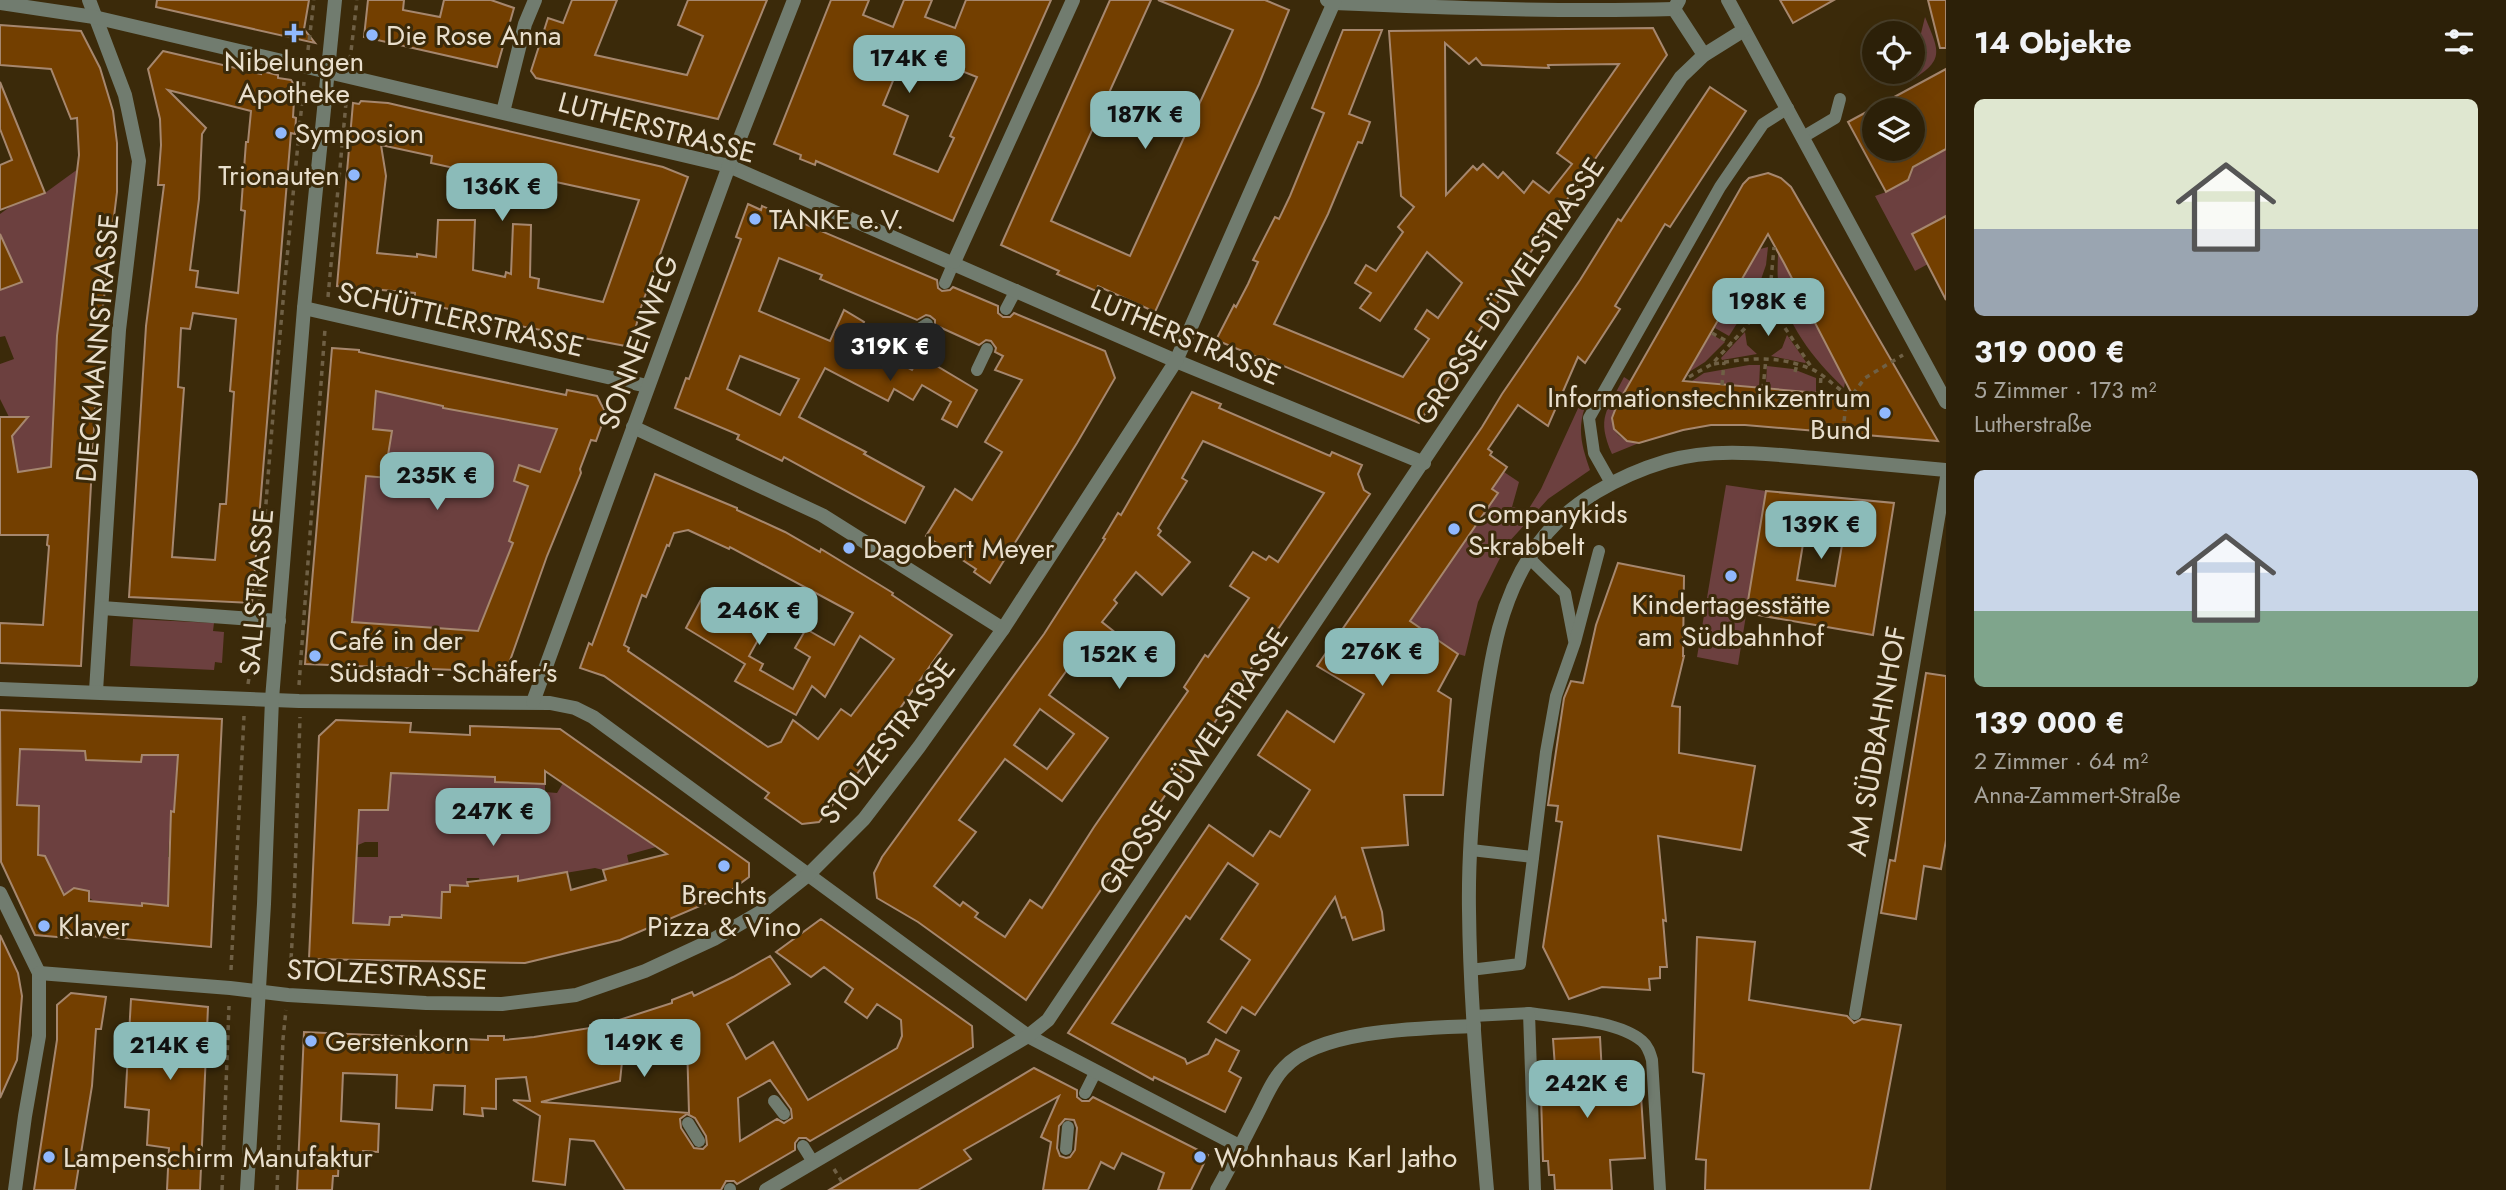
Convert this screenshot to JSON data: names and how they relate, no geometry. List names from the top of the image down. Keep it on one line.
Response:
{"streets":{"street":["LUTHERSTRASSE","GROSSE DÜWELSTRASSE","SCHÜTTLERSTRASSE","SONNENWEG","DIECKMANNSTRASSE","SALLSTRASSE","STOLZESTRASSE"],"lane":["AM SÜDBAHNHOF"]},"crossings":[["LUTHERSTRASSE","GROSSE DÜWELSTRASSE"],["LUTHERSTRASSE","SONNENWEG"],["LUTHERSTRASSE","DIECKMANNSTRASSE"],["LUTHERSTRASSE","SALLSTRASSE"],["LUTHERSTRASSE","STOLZESTRASSE"],["SCHÜTTLERSTRASSE","SONNENWEG"],["SCHÜTTLERSTRASSE","SALLSTRASSE"],["SALLSTRASSE","STOLZESTRASSE"]],"places":{"health":["Nibelungen Apotheke"],"other":["Die Rose Anna","Symposion","Trionauten","TANKE e.V.","Informationstechnikzentrum Bund","Companykids S-krabbelt","Dagobert Meyer","Kindertagesstätte am Südbahnhof","Café in der Südstadt - Schäfer's","Brechts Pizza & Vino","Klaver","Gerstenkorn","Lampenschirm Manufaktur","Wohnhaus Karl Jatho"]},"page":{"heading":"14 Objekte","price":["174K €","187K €","136K €","198K €","319K €","235K €","139K €","246K €","276K €","152K €","247K €","149K €","214K €","242K €"],"list":[{"name":"319 000 €","note":"5 Zimmer · 173 m² · Lutherstraße"},{"name":"139 000 €","note":"2 Zimmer · 64 m² · Anna-Zammert-Straße"}]}}
